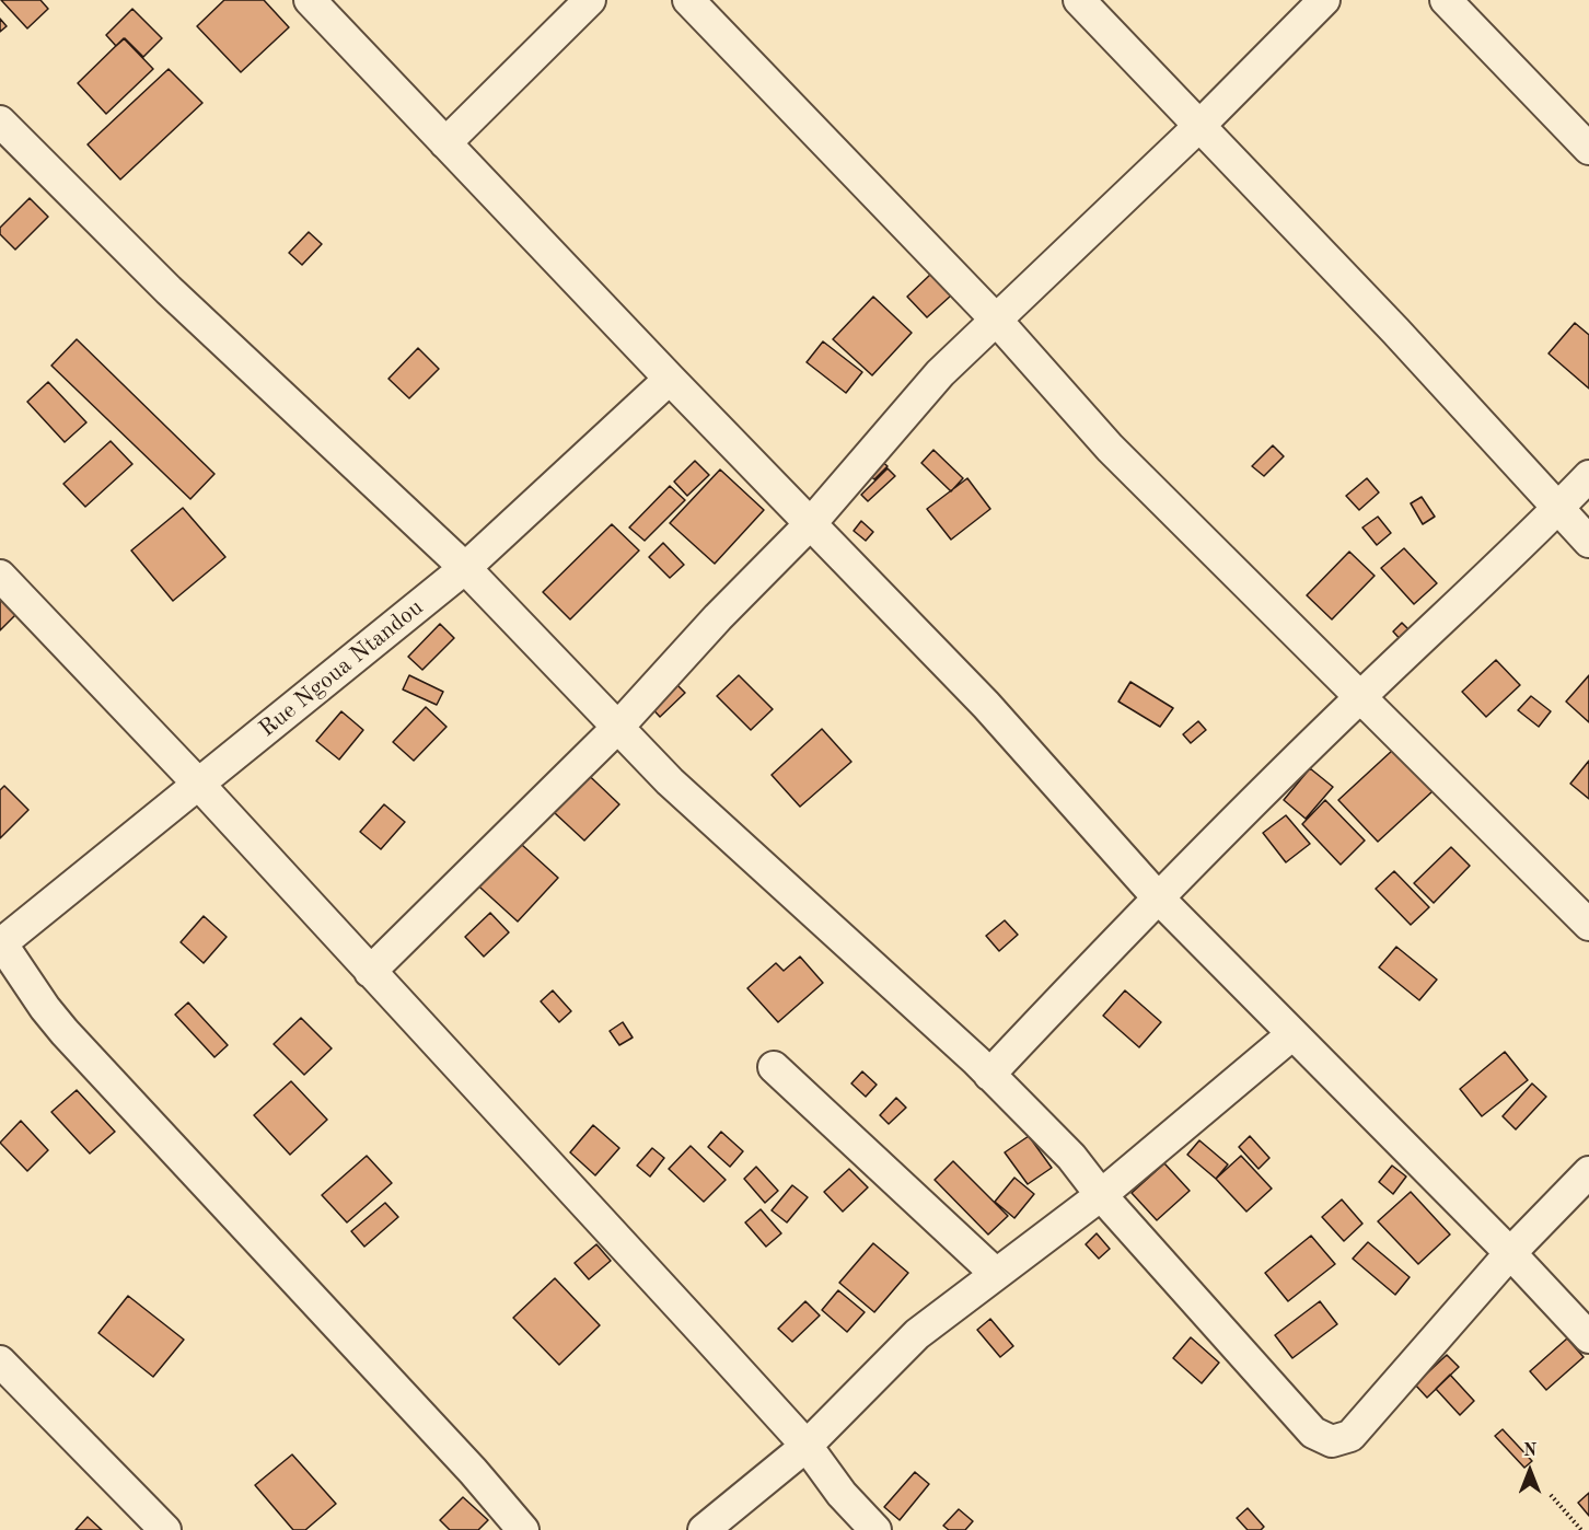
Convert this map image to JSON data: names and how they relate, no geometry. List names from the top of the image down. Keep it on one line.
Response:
{"streets":{"street":["Rue Ngoua Ntandou"]},"north":"top"}
